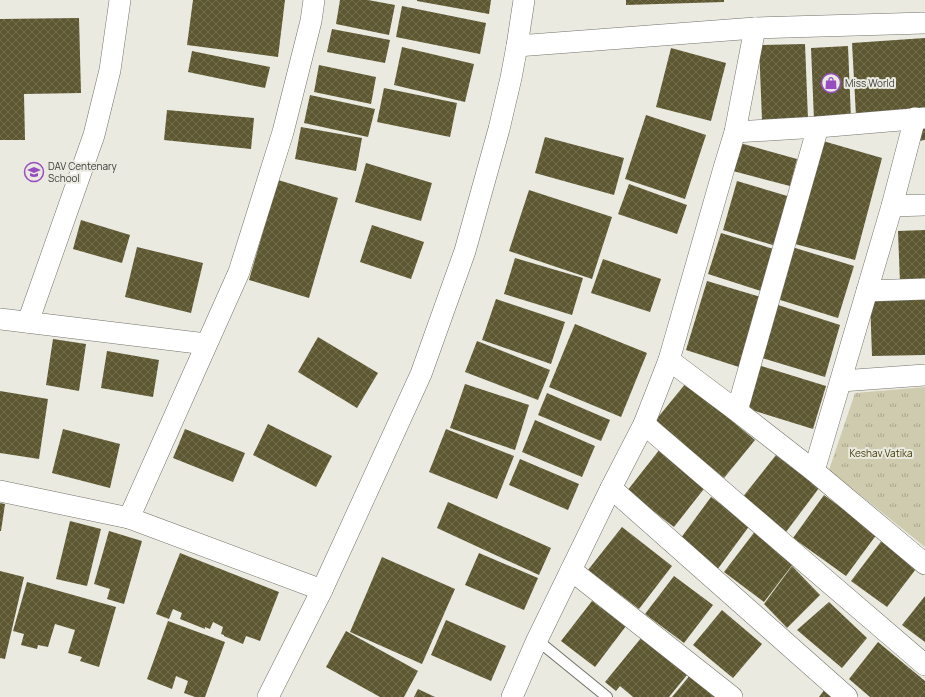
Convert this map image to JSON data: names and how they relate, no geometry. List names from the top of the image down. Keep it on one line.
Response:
{"parks":["Keshav Vatika"],"places":{"shop":["Miss World"],"school or university":["DAV Centenary School"]}}
